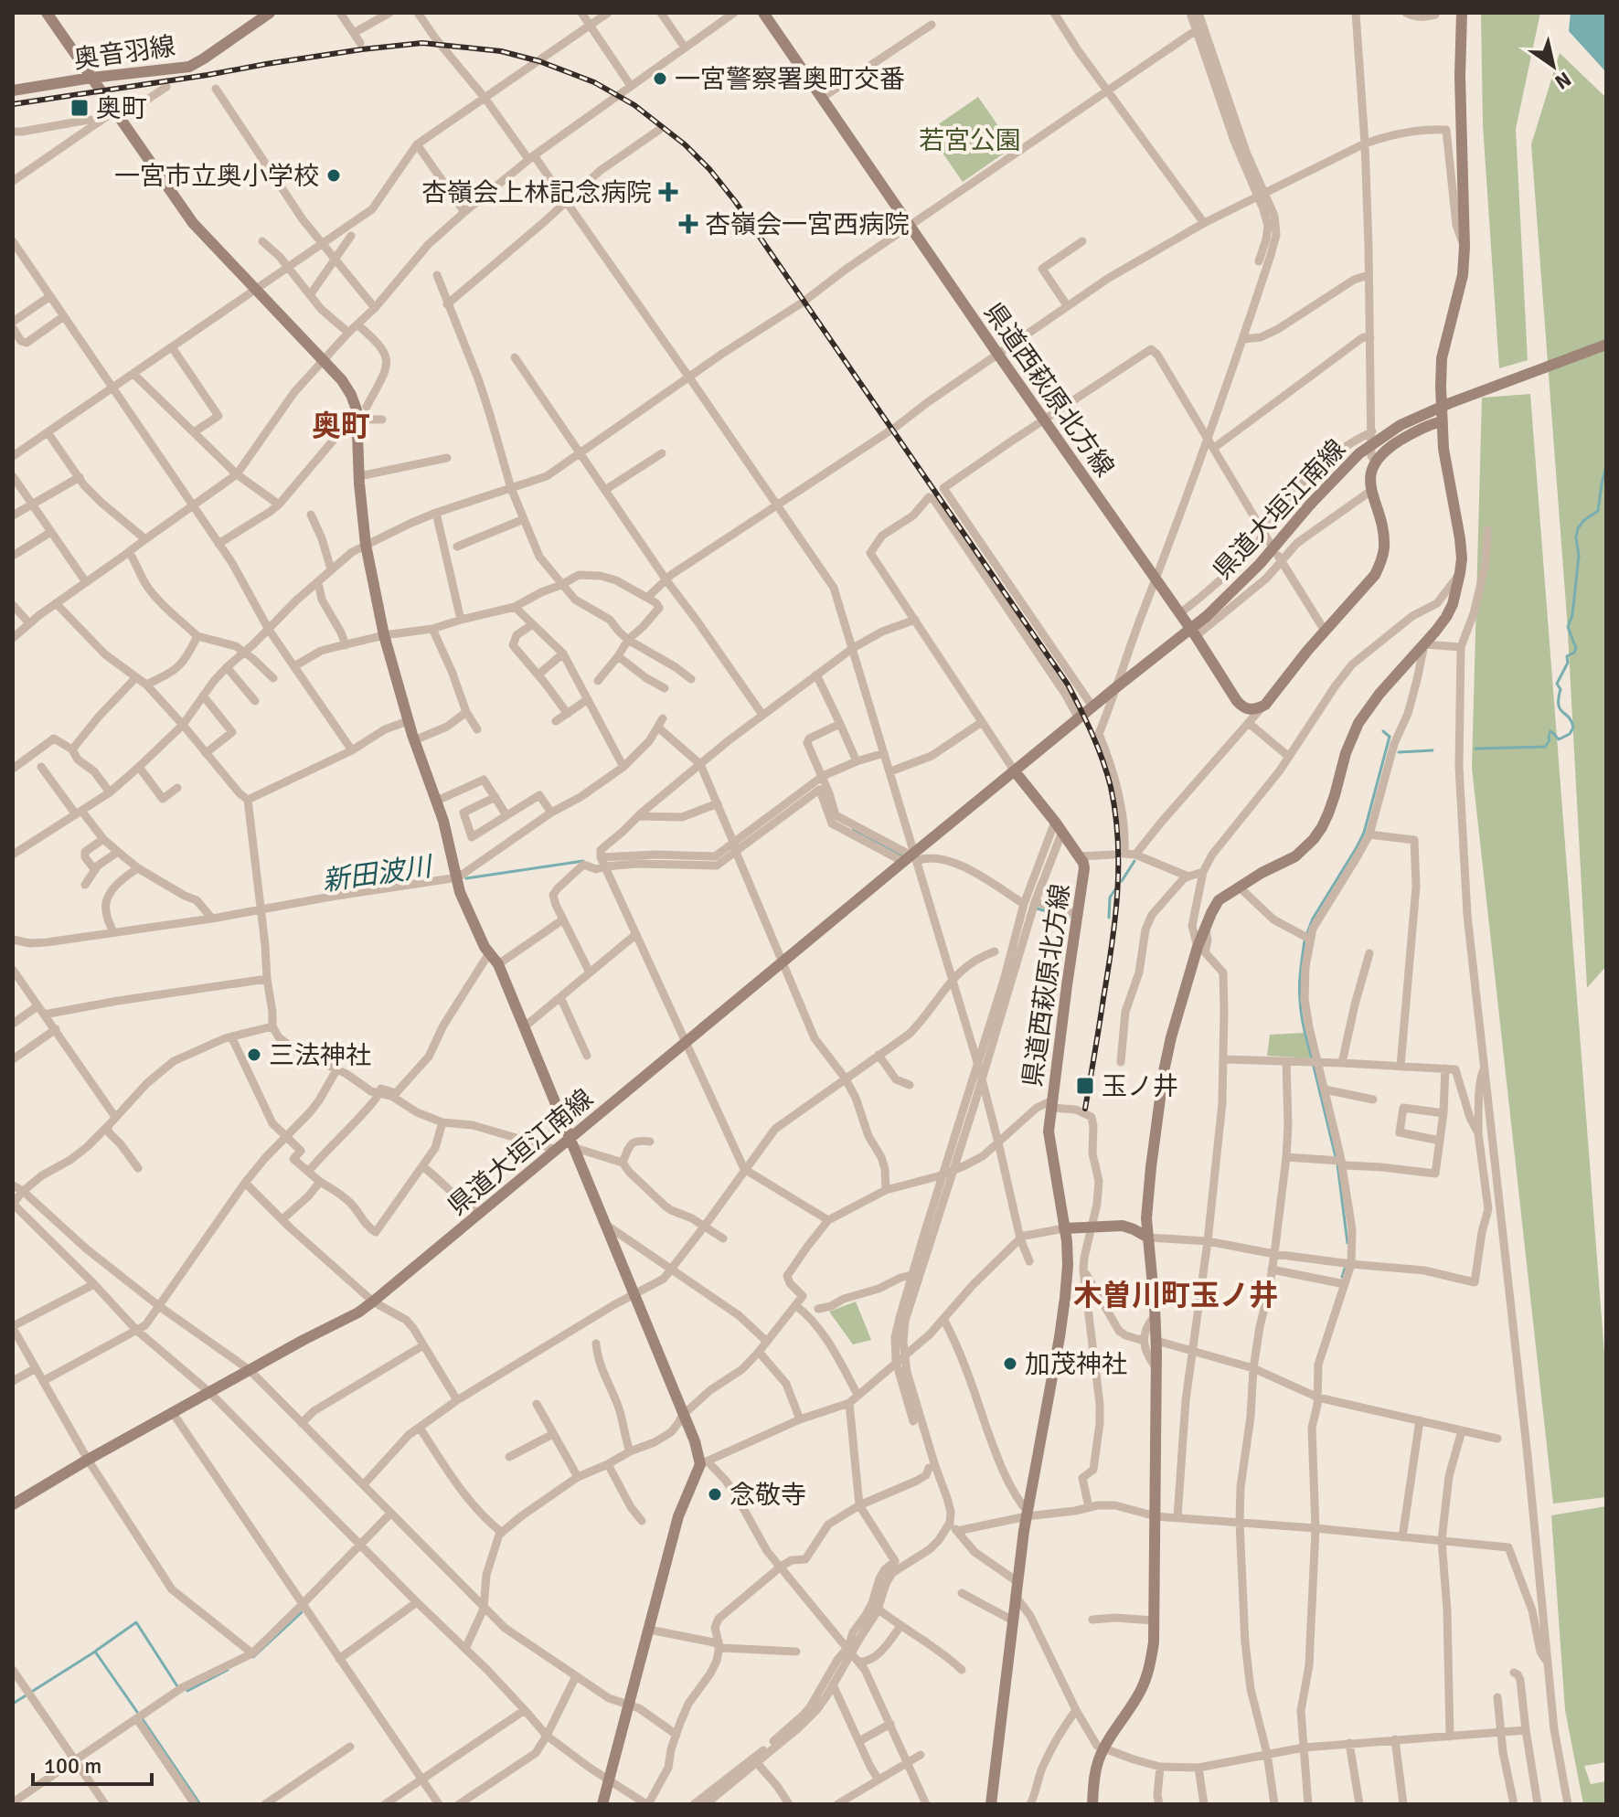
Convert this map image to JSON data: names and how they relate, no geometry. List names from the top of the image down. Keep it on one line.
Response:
{"streets":{"street":["奥音羽線","県道西萩原北方線","県道大垣江南線"]},"crossings":[["県道西萩原北方線","県道大垣江南線"]],"districts":["奥町","木曽川町玉ノ井"],"water":["新田波川"],"parks":["若宮公園"],"places":{"other":["一宮警察署奥町交番","一宮市立奥小学校","三法神社","加茂神社","念敬寺"],"transit":["奥町","玉ノ井"],"health":["杏嶺会上林記念病院","杏嶺会一宮西病院"]},"scale_bar":"100 m","north":"bottom right"}
